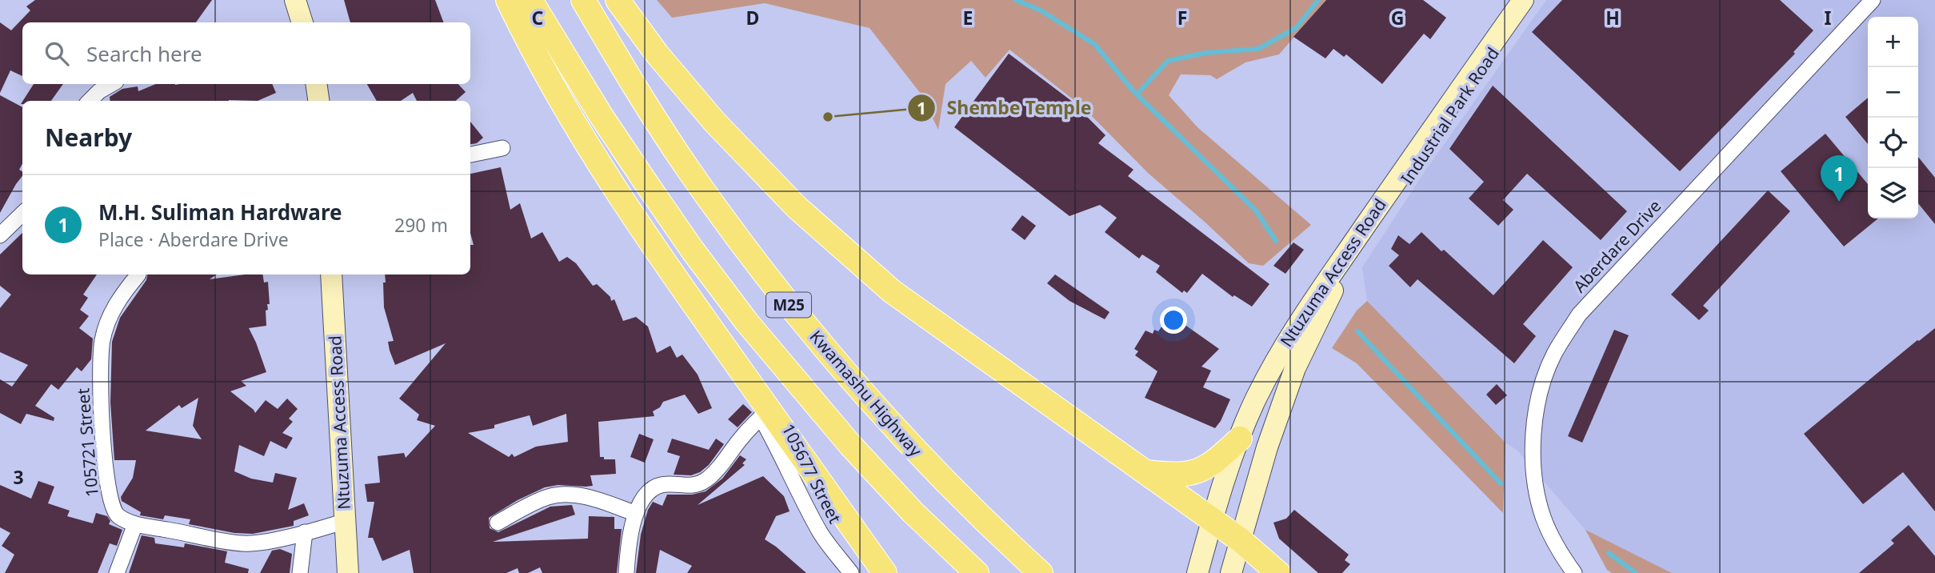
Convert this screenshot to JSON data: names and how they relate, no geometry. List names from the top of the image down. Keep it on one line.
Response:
{"streets":{"main road":["M25","Kwamashu Highway"],"street":["Industrial Park Road","Aberdare Drive","Ntuzuma Access Road","105721 Street","105677 Street"]},"crossings":[["Ntuzuma Access Road","105721 Street"]],"places":["Shembe Temple"],"page":{"map_buttons":["+","−"],"search":"Search here","heading":"Nearby","pins":"1","list":[{"mark":"1","name":"M.H. Suliman Hardware","note":"Place · Aberdare Drive","value":"290 m"}]},"grid":{"columns":["C","D","E","F","G","H","I"],"rows":["3"]}}
